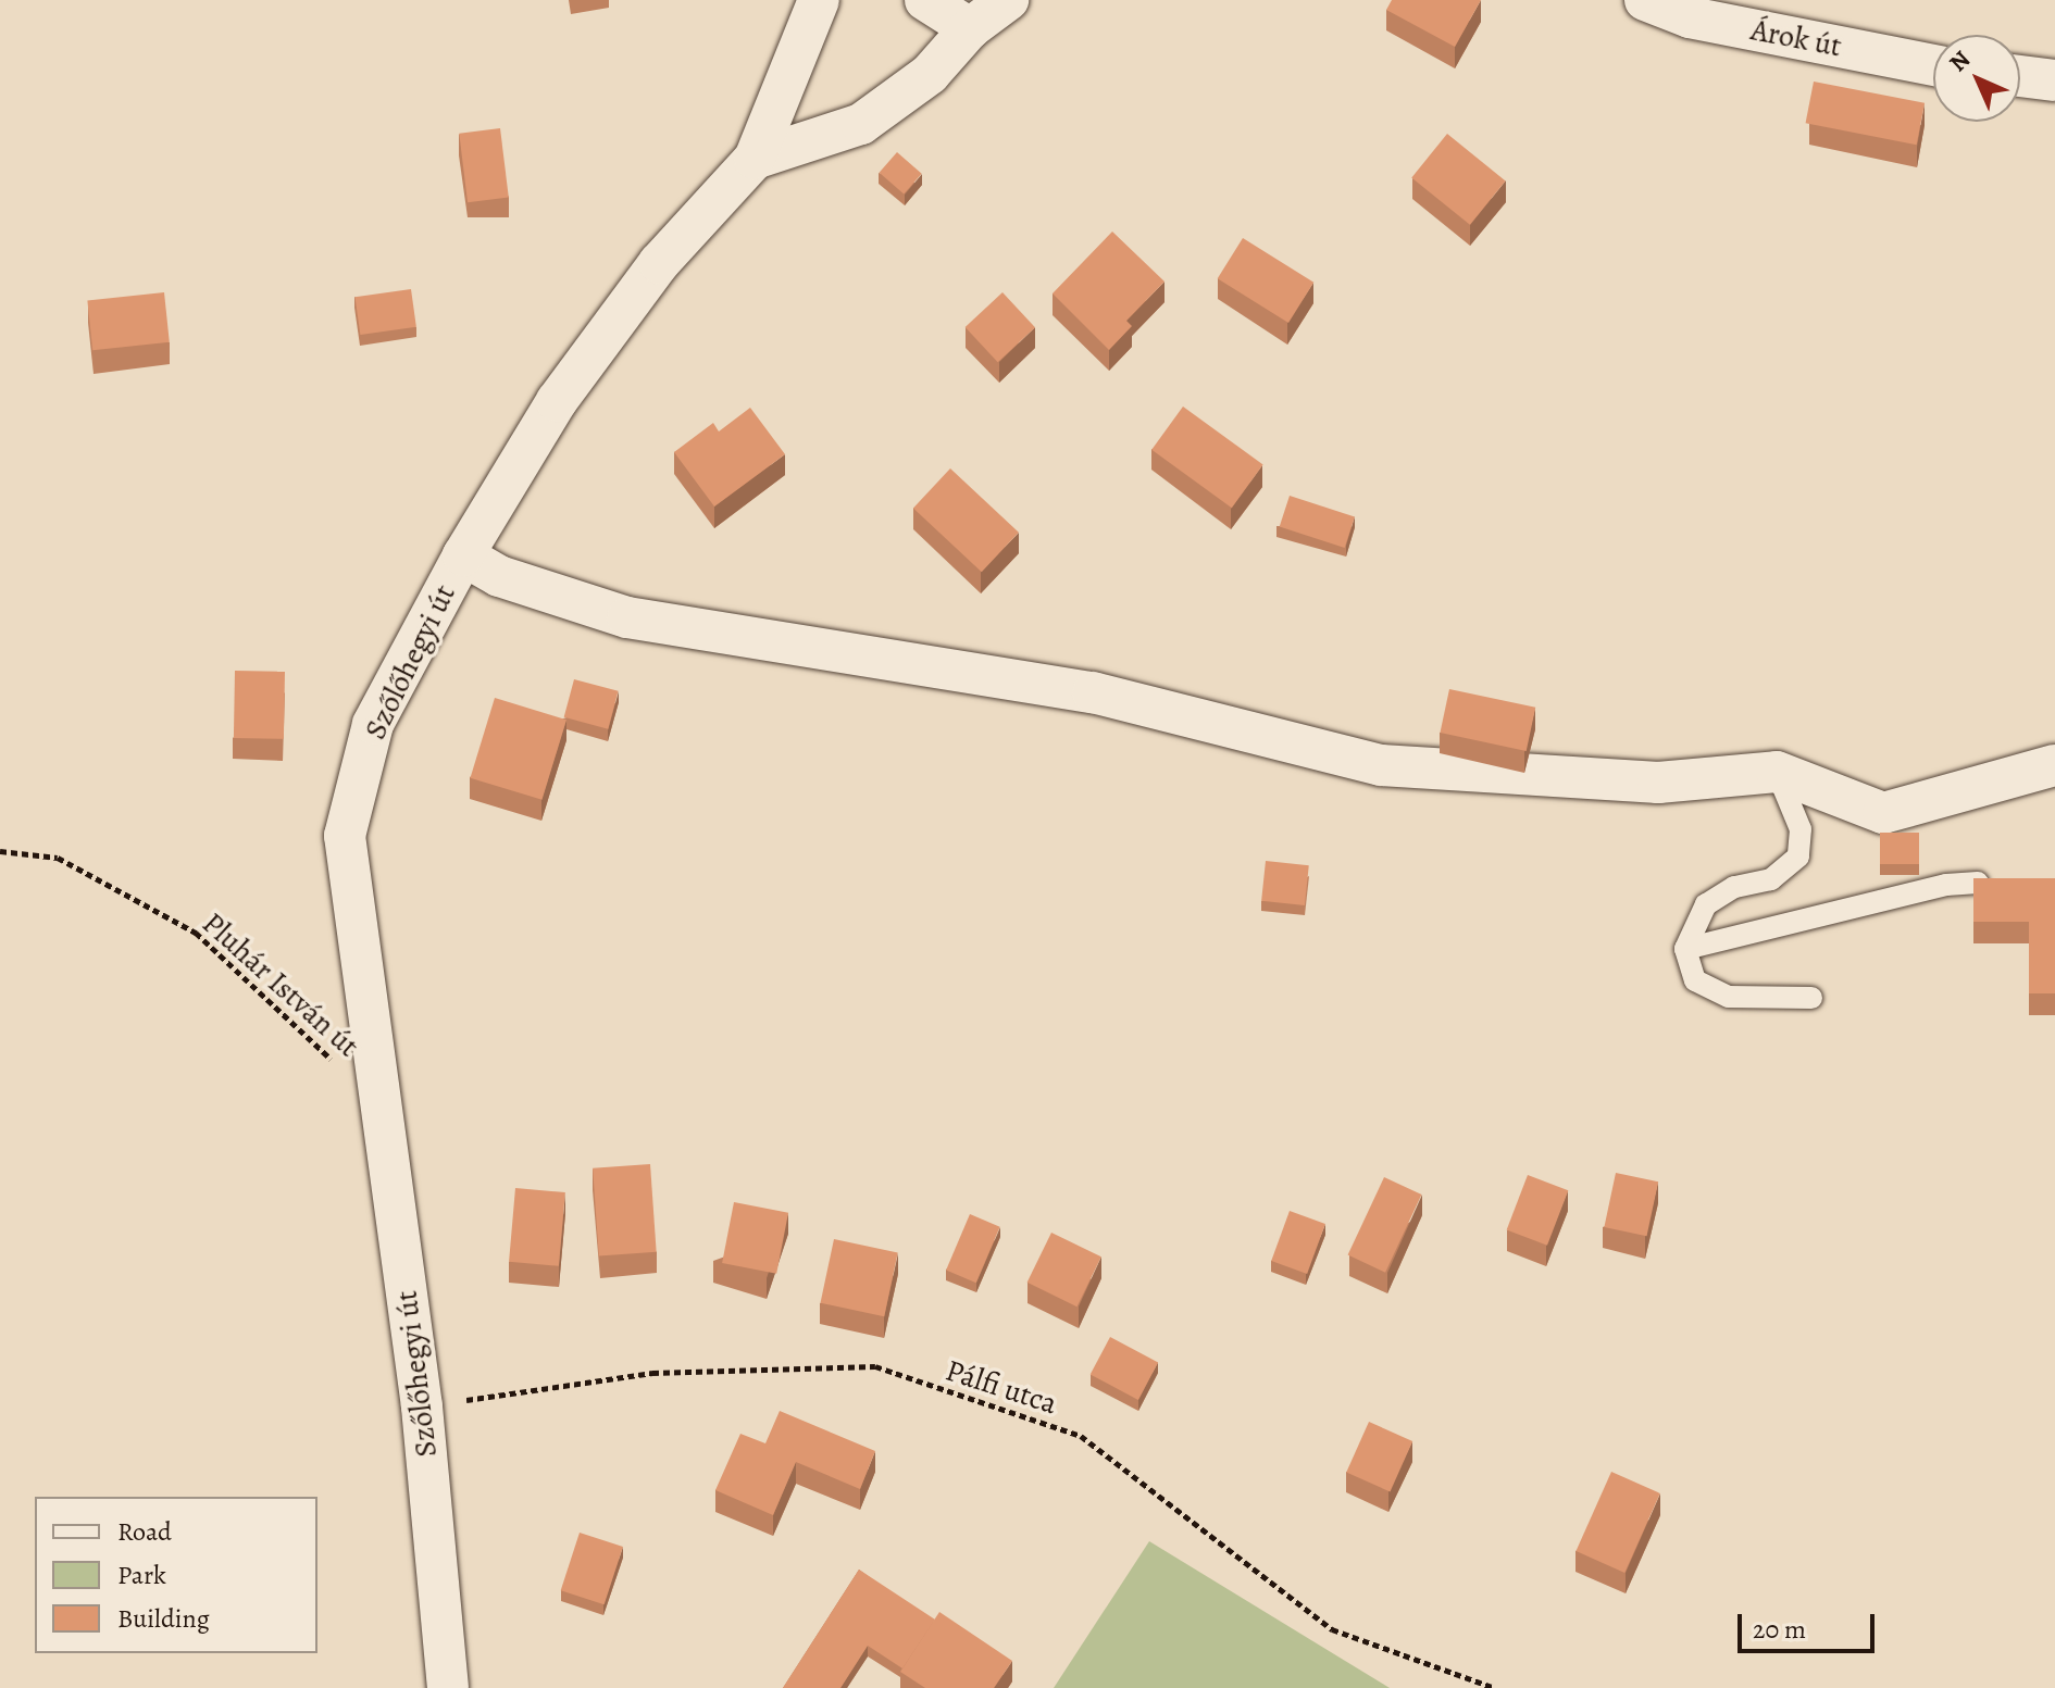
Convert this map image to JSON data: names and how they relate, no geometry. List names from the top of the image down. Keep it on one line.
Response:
{"streets":{"street":["Árok út","Szőlőhegyi út"],"path":["Pluhár István út","Pálfi utca"]},"crossings":[["Szőlőhegyi út","Pálfi utca"]],"legend":["Road","Park","Building"],"scale_bar":"20 m","north":"top left"}
